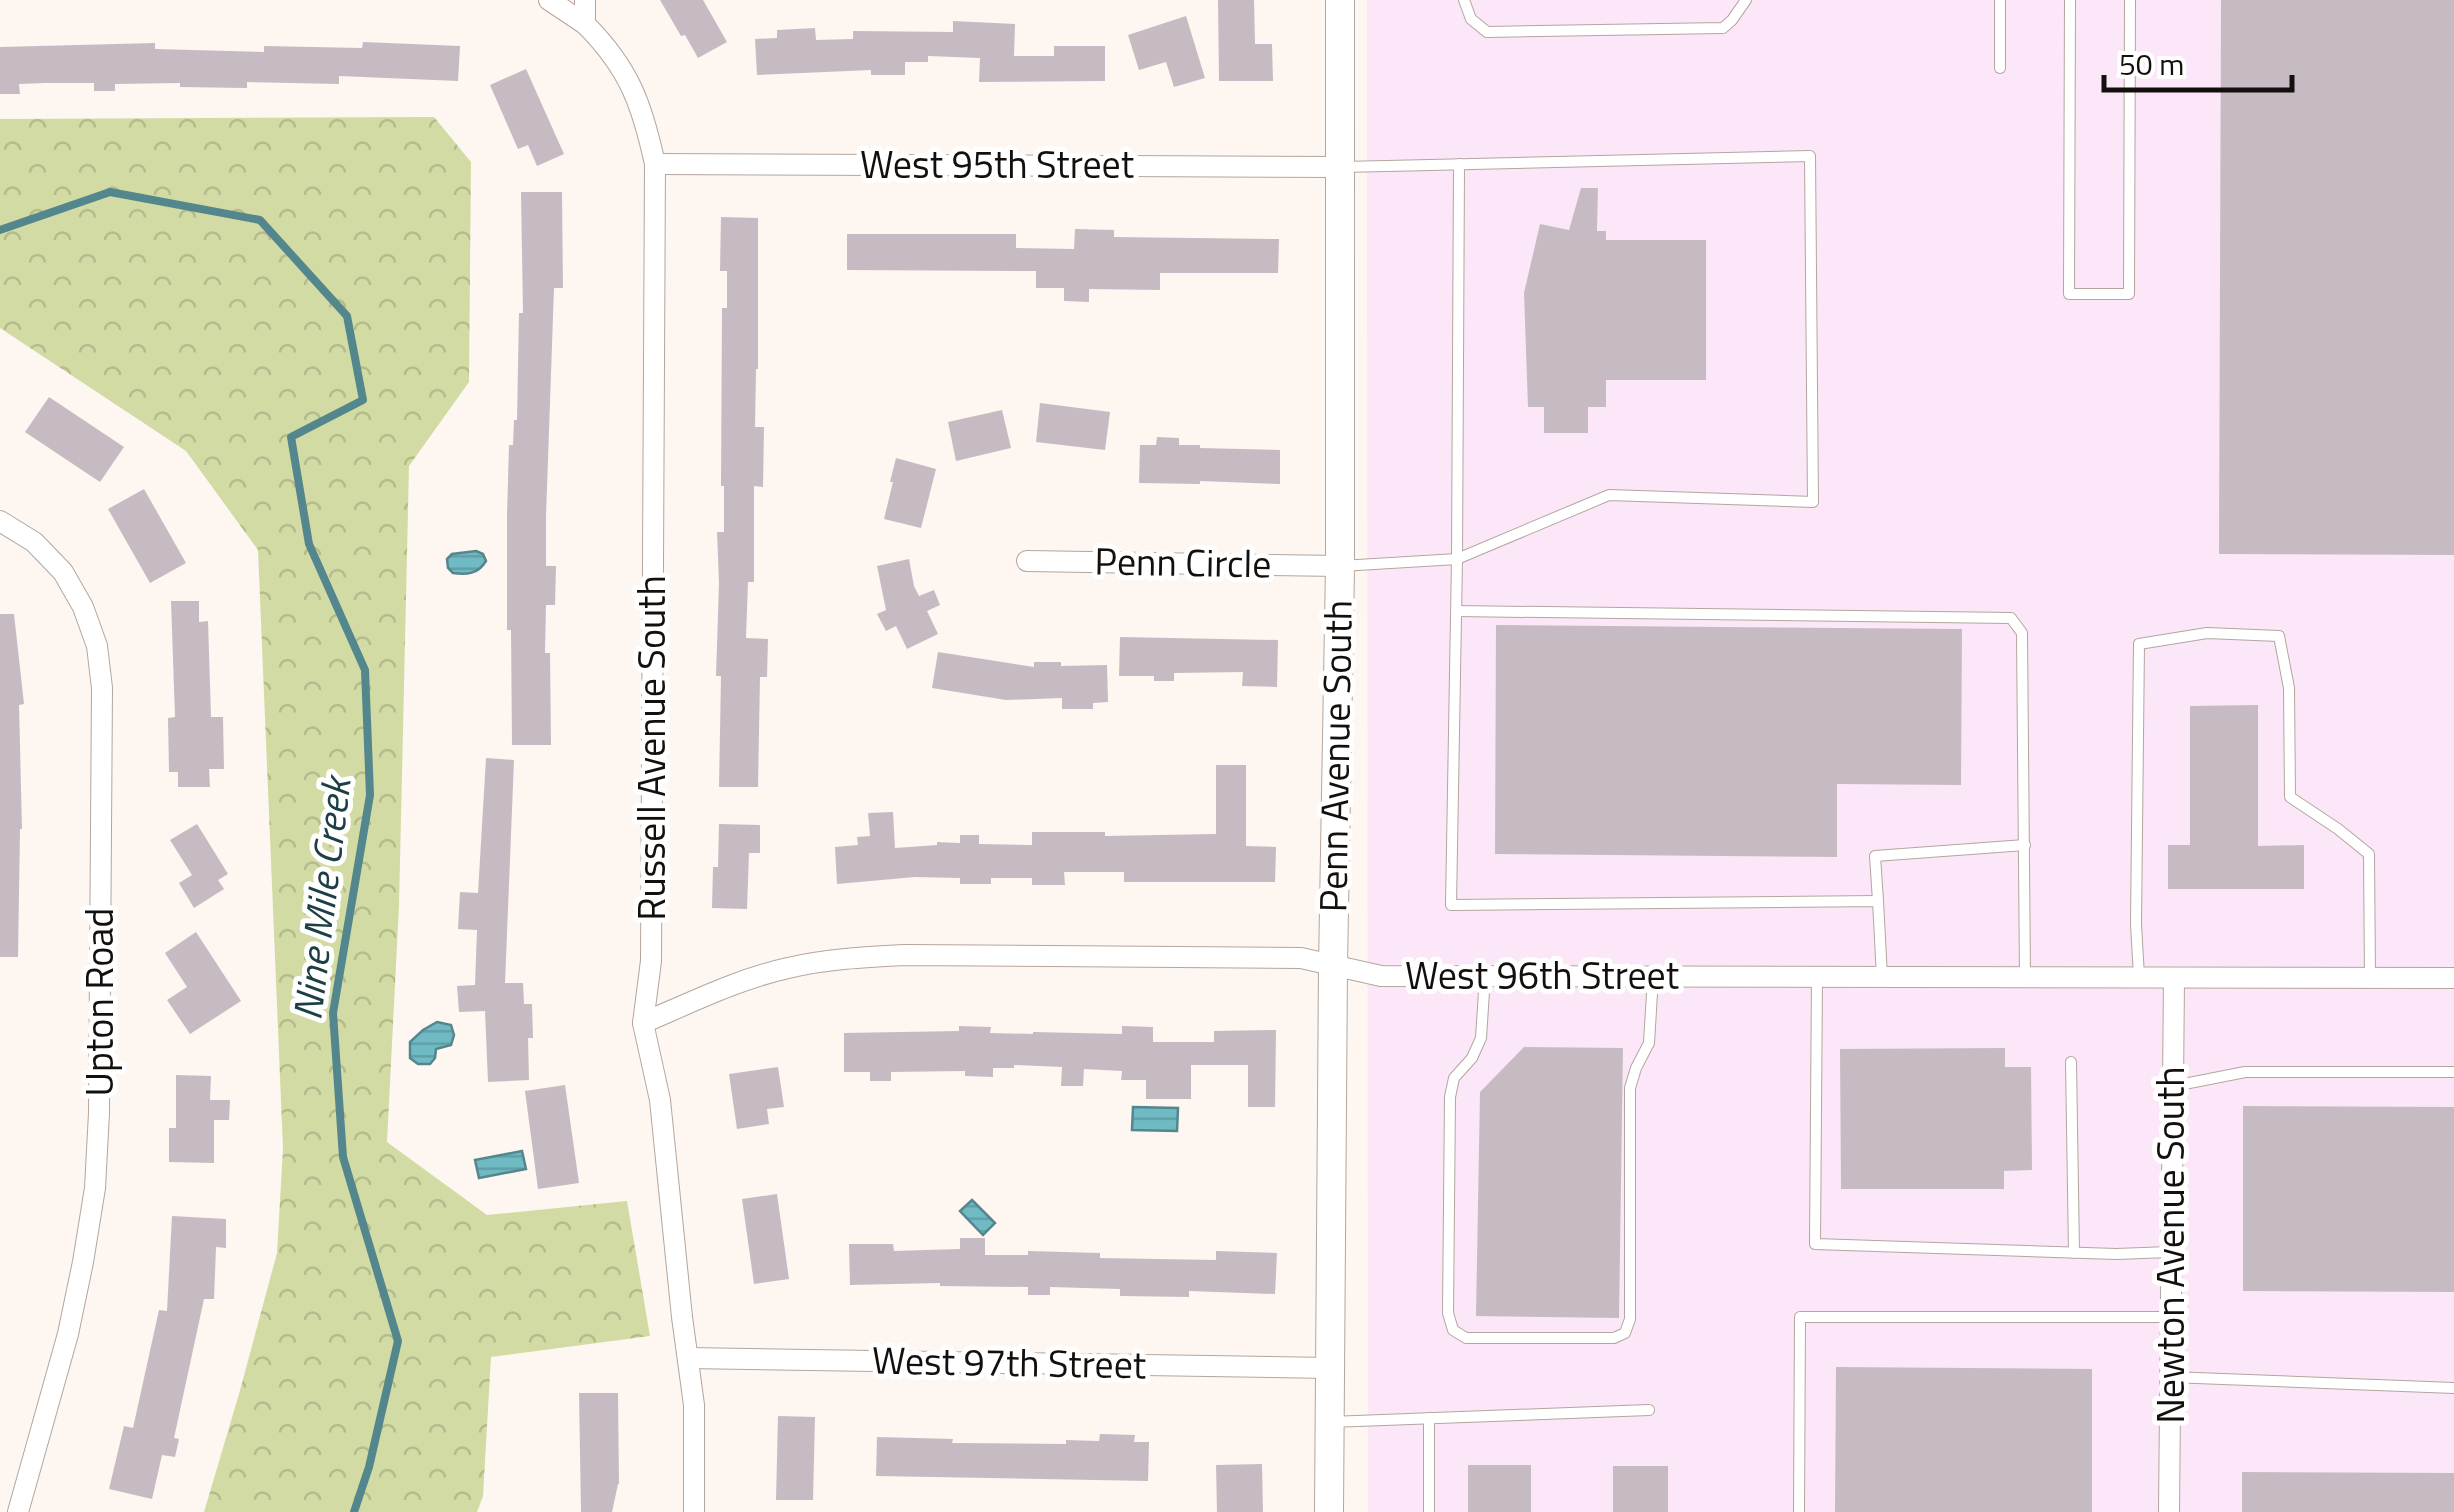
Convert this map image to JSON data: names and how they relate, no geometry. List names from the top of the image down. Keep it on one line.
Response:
{"streets":{"main road":["Penn Avenue South"],"street":["West 95th Street","Penn Circle","Russell Avenue South","West 96th Street","Upton Road","Newton Avenue South","West 97th Street"]},"crossings":[["West 95th Street","Russell Avenue South"],["West 95th Street","Penn Avenue South"],["Penn Circle","Penn Avenue South"],["Russell Avenue South","West 96th Street"],["Russell Avenue South","West 97th Street"],["Penn Avenue South","West 96th Street"],["Penn Avenue South","West 97th Street"],["West 96th Street","Newton Avenue South"]],"water":["Nine Mile Creek"],"scale_bar":"50 m"}
